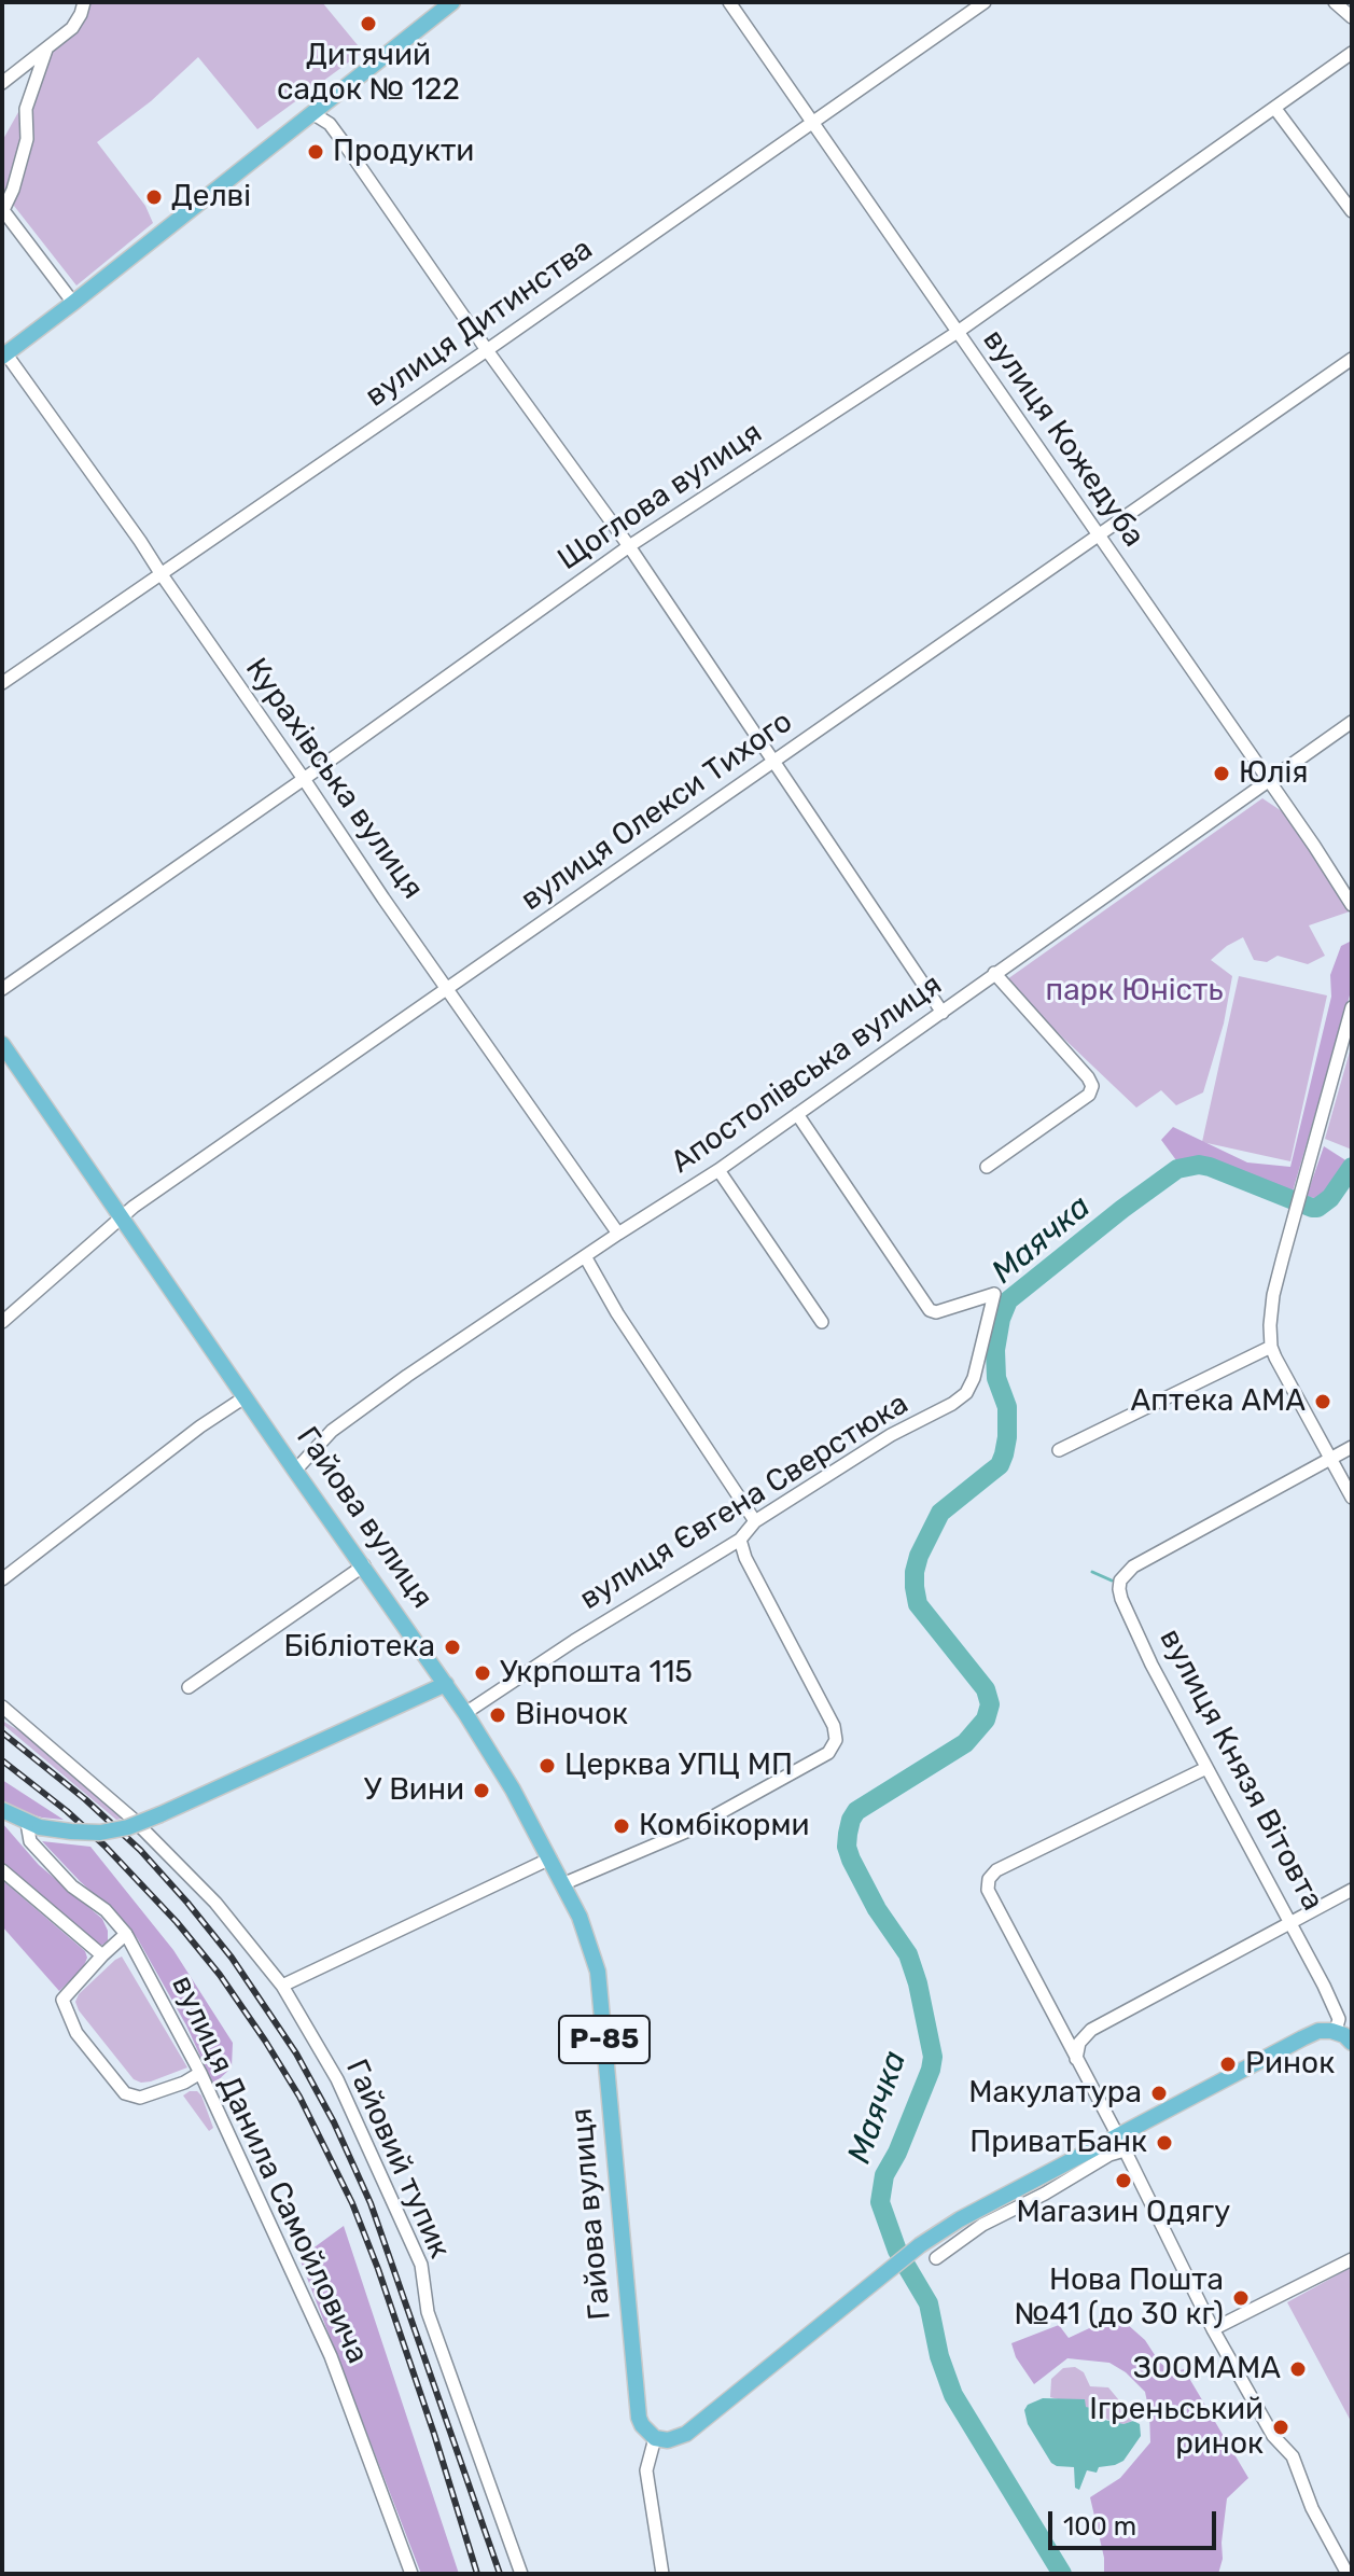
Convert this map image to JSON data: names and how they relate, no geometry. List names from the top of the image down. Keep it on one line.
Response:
{"streets":{"main road":["Гайова вулиця","Р-85"],"street":["вулиця Дитинства","вулиця Кожедуба","Щоглова вулиця","Курахівська вулиця","вулиця Олекси Тихого","Апостолівська вулиця","вулиця Євгена Сверстюка","вулиця Князя Вітовта","Гайовий тупик","вулиця Данила Самойловича"]},"crossings":[["вулиця Дитинства","вулиця Кожедуба"],["вулиця Дитинства","Курахівська вулиця"],["вулиця Кожедуба","Щоглова вулиця"],["вулиця Кожедуба","вулиця Олекси Тихого"],["вулиця Кожедуба","Апостолівська вулиця"],["Щоглова вулиця","Курахівська вулиця"],["Курахівська вулиця","вулиця Олекси Тихого"],["Курахівська вулиця","Апостолівська вулиця"],["вулиця Олекси Тихого","Гайова вулиця"],["Апостолівська вулиця","вулиця Євгена Сверстюка"],["Апостолівська вулиця","Гайова вулиця"],["вулиця Євгена Сверстюка","Гайова вулиця"]],"water":["Маячка"],"parks":["парк Юність"],"places":["Дитячий садок № 122","Продукти","Делві","Юлія","Аптека АМА","Бібліотека","Укрпошта 115","Віночок","Церква УПЦ МП","У Вини","Комбікорми","Ринок","Макулатура","ПриватБанк","Магазин Одягу","Нова Пошта №41 (до 30 кг)","ЗООМАМА","Ігреньський ринок"],"scale_bar":"100 m"}
